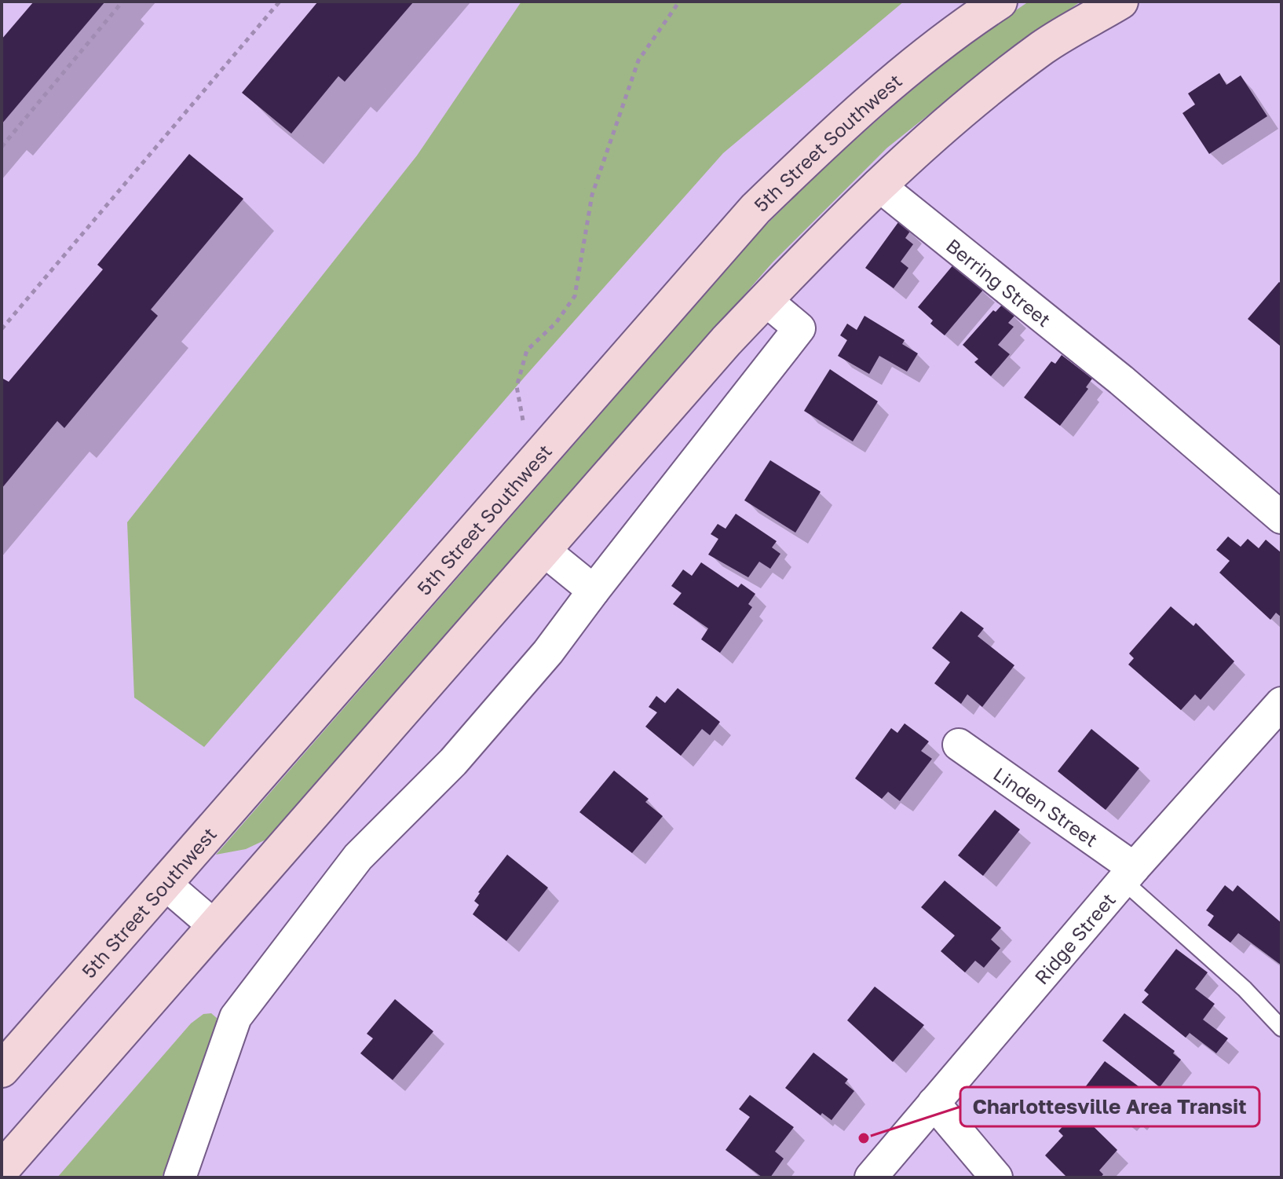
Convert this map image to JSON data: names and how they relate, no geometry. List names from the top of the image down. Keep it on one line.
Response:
{"streets":{"main road":["5th Street Southwest"],"street":["Berring Street","Linden Street","Ridge Street"]},"crossings":[["Linden Street","Ridge Street"]],"places":["Charlottesville Area Transit"]}
